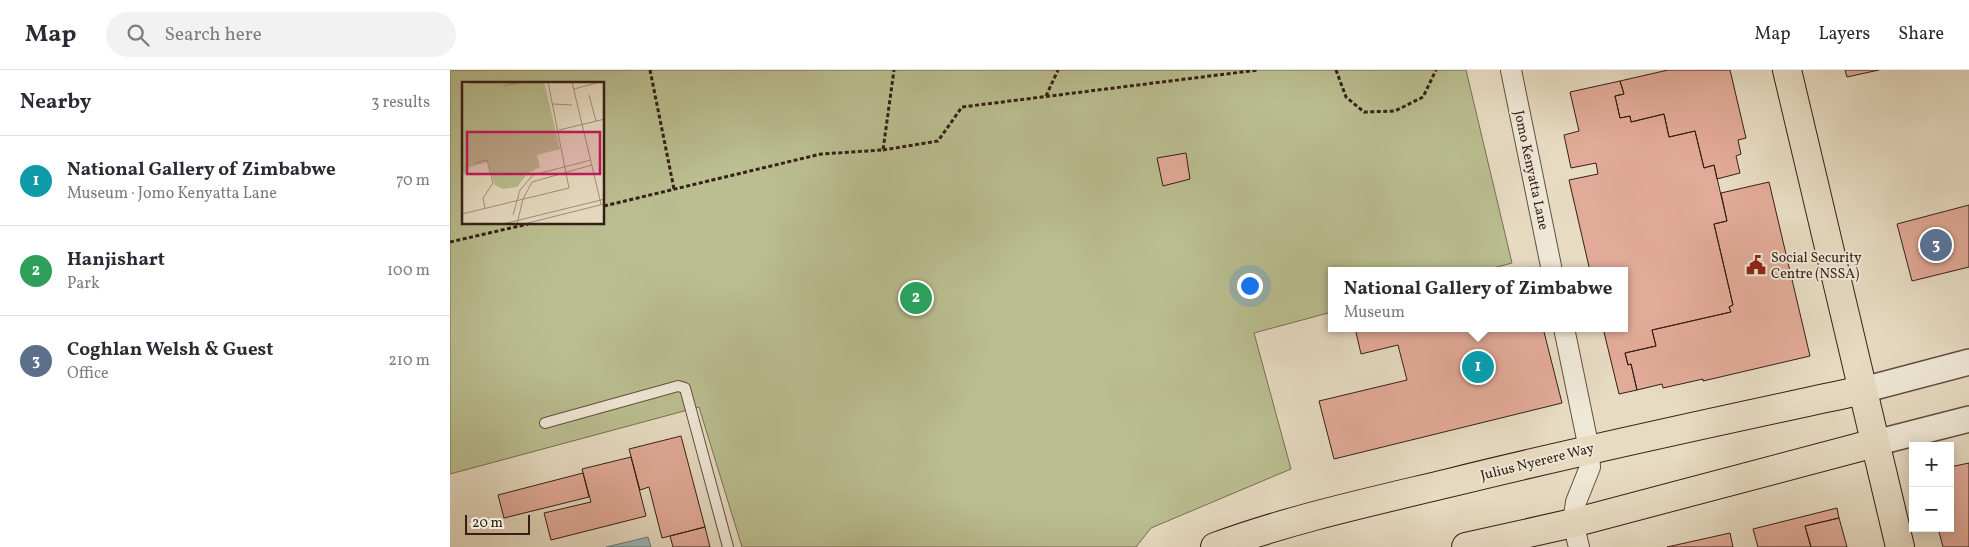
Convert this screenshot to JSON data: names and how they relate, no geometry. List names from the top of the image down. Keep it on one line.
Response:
{"streets":{"main road":["Julius Nyerere Way"],"street":["Jomo Kenyatta Lane"]},"places":{"public building":["Social Security Centre (NSSA)"]},"scale_bar":"20 m","page":{"header":"Map","search":"Search here","nav":["Map","Layers","Share"],"heading":["Nearby","3 results"],"list":[{"mark":"1","name":"National Gallery of Zimbabwe","note":"Museum · Jomo Kenyatta Lane","value":"70 m"},{"mark":"2","name":"Hanjishart","note":"Park","value":"100 m"},{"mark":"3","name":"Coghlan Welsh & Guest","note":"Office","value":"210 m"}],"pins":["3","2","1"],"popup":["National Gallery of Zimbabwe","Museum"],"map_buttons":["+","−"],"scale":"20 m"}}
